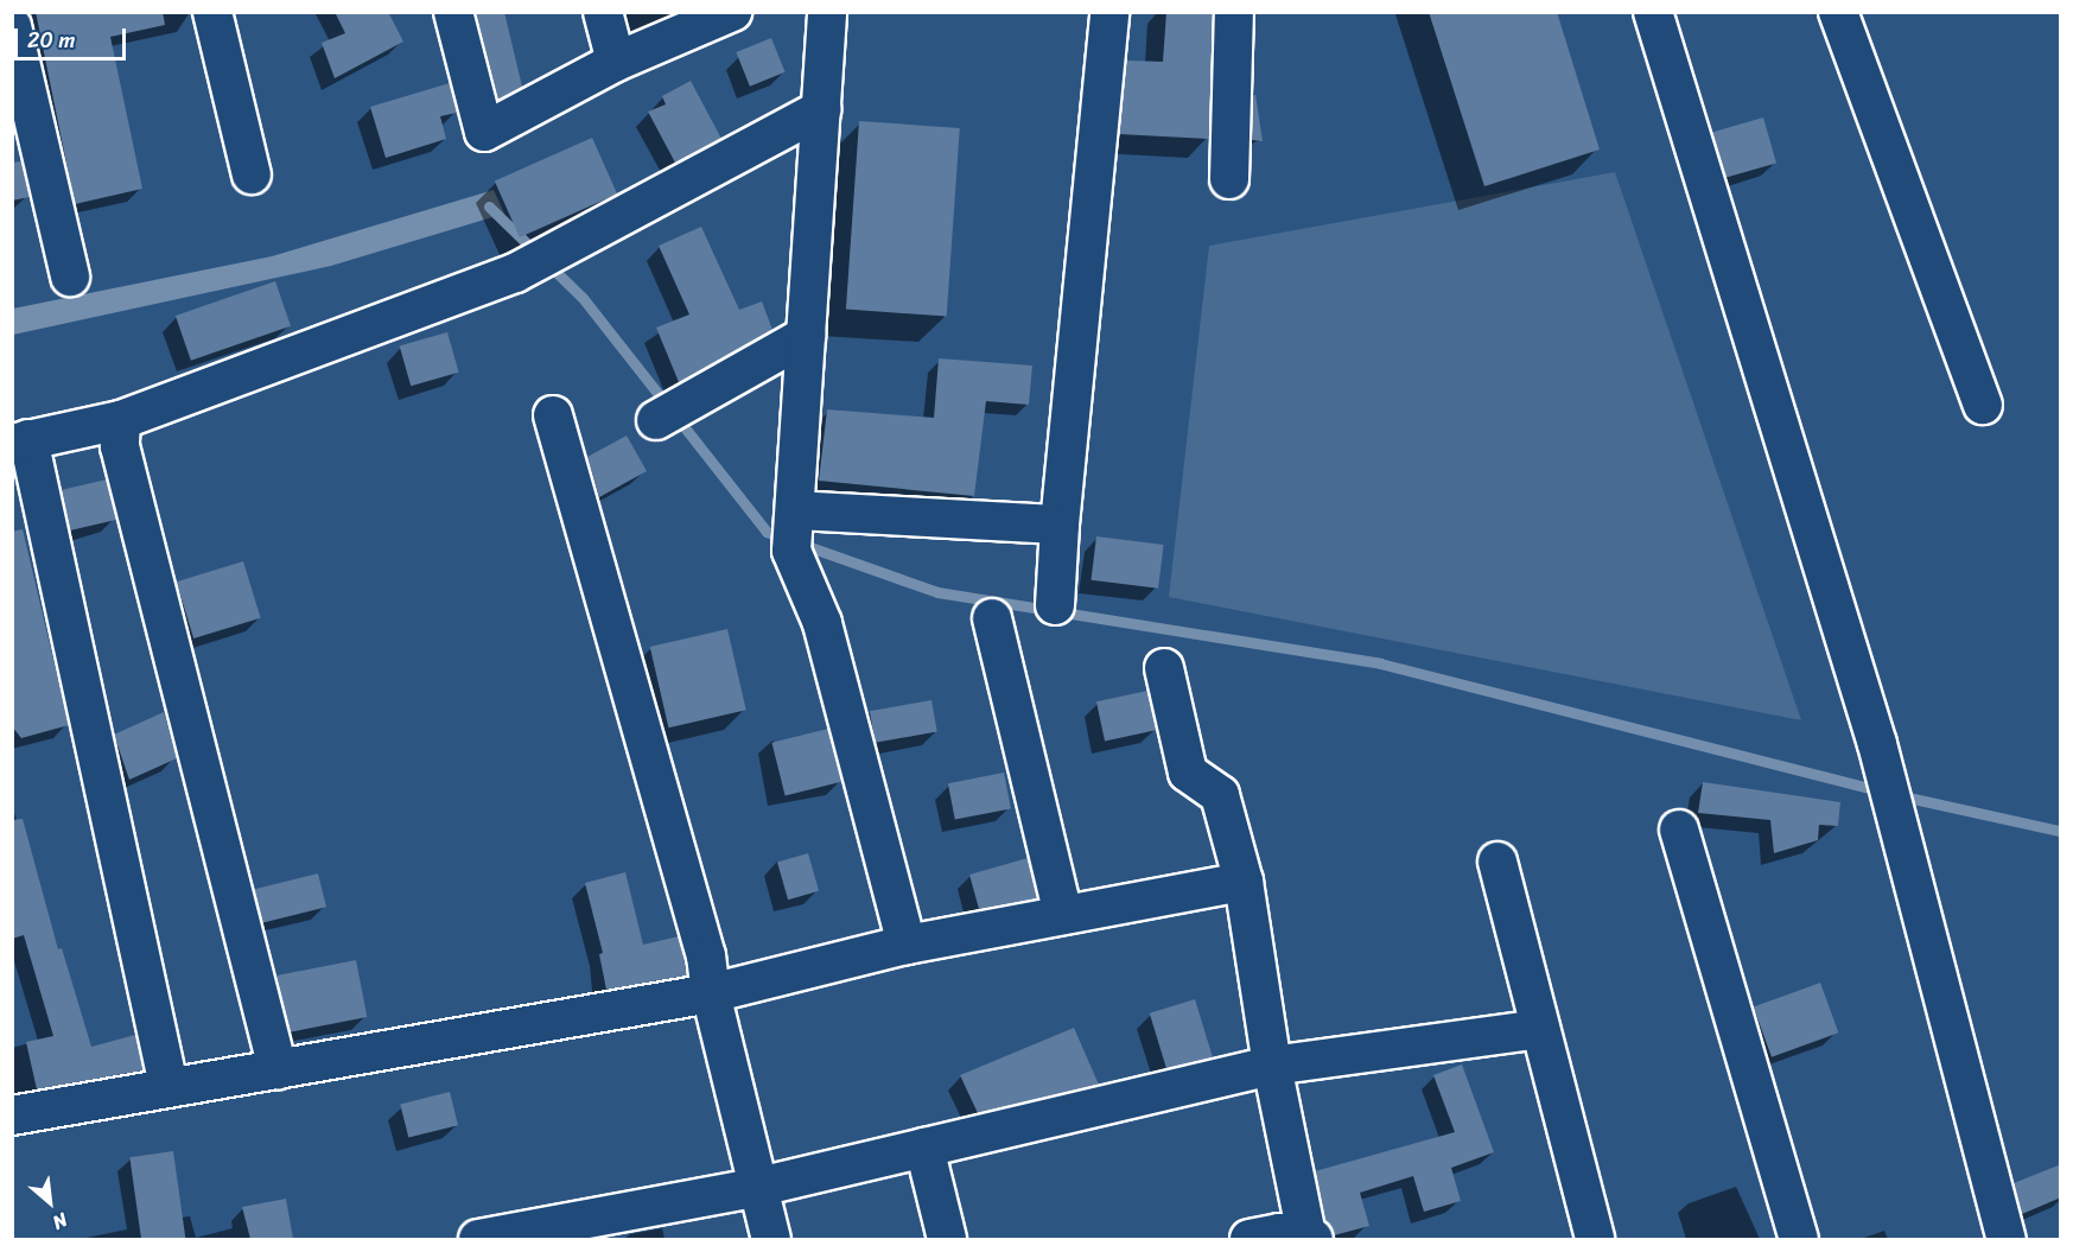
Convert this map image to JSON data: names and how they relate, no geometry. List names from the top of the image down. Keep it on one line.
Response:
{"scale_bar":"20 m","north":"bottom right"}
